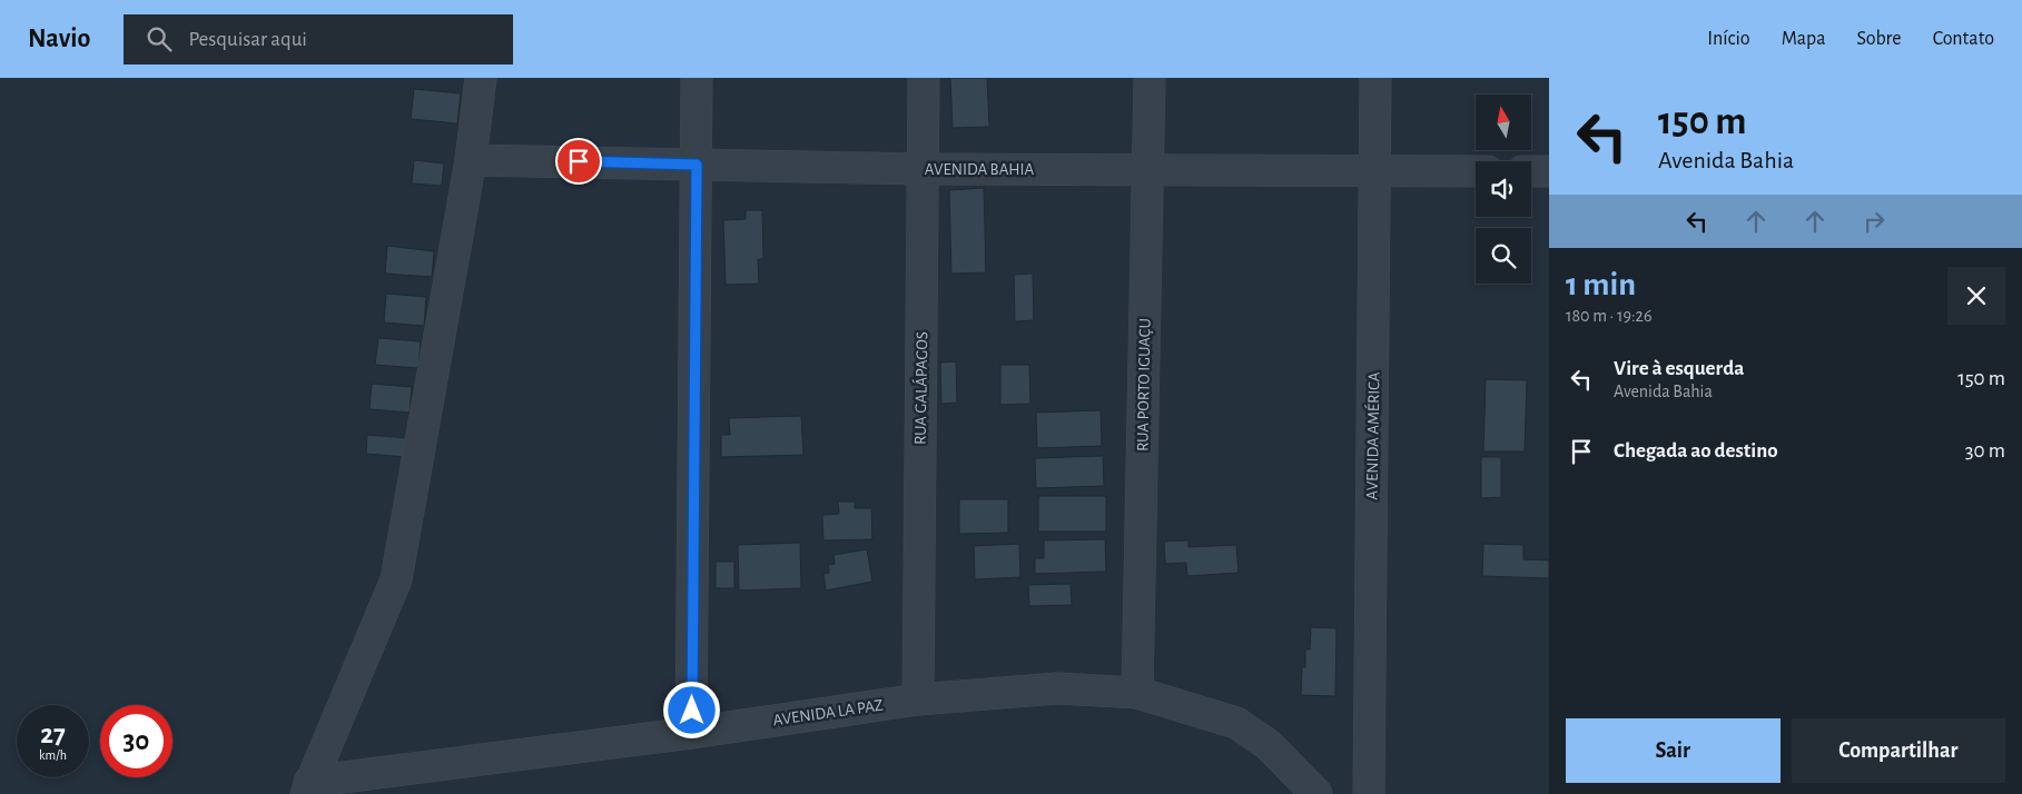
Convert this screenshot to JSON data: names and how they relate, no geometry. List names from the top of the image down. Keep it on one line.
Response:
{"streets":{"street":["AVENIDA BAHIA","RUA PORTO IGUAÇU","RUA GALÁPAGOS","AVENIDA AMÉRICA","AVENIDA LA PAZ"]},"crossings":[["AVENIDA BAHIA","RUA PORTO IGUAÇU"],["AVENIDA BAHIA","RUA GALÁPAGOS"],["AVENIDA BAHIA","AVENIDA AMÉRICA"],["RUA PORTO IGUAÇU","AVENIDA LA PAZ"],["RUA GALÁPAGOS","AVENIDA LA PAZ"]],"north":"top","page":{"header":"Navio","search":"Pesquisar aqui","nav":["Início","Mapa","Sobre","Contato"],"turn":["150 m","Avenida Bahia"],"heading":["1 min","180 m · 19:26"],"list":[{"name":"Vire à esquerda","note":"Avenida Bahia","value":"150 m"},{"name":"Chegada ao destino","value":"30 m"}],"speed":"27 km/h","limit":"30","buttons":["Sair","Compartilhar"]}}
